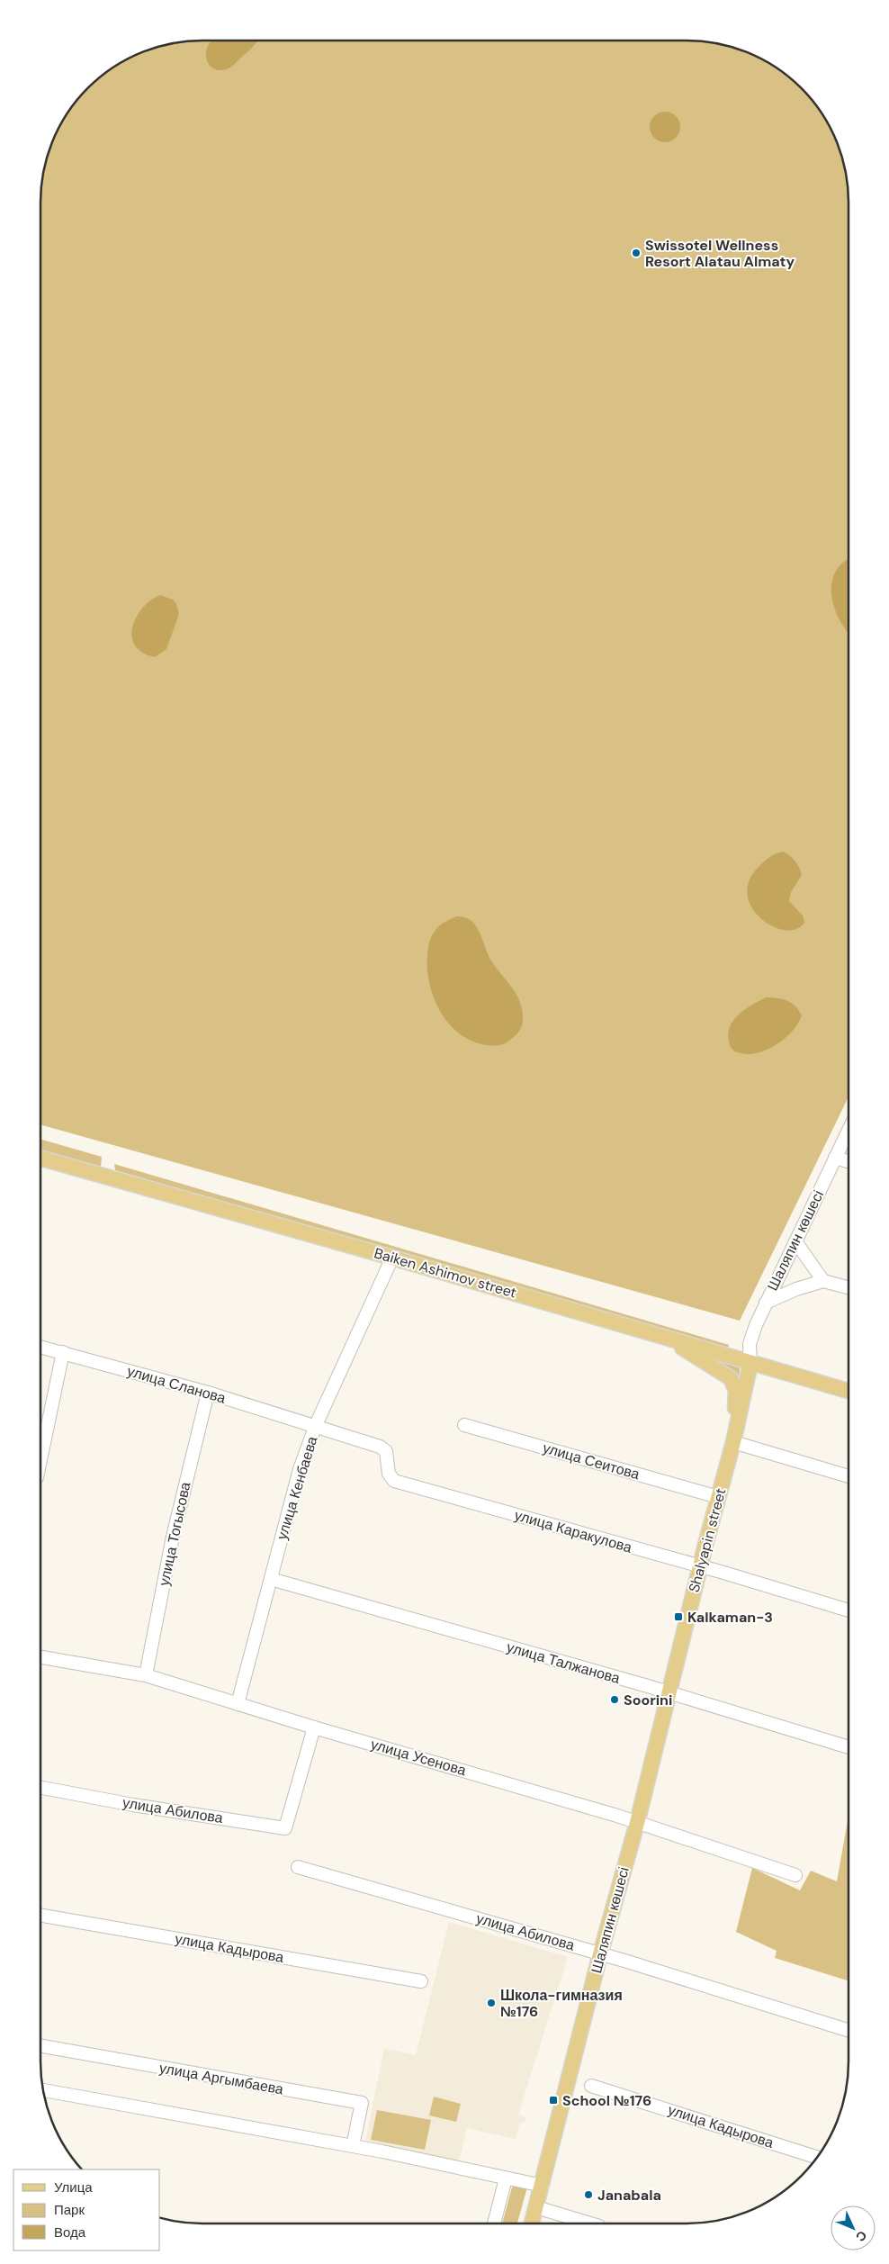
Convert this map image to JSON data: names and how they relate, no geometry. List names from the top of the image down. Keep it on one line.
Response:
{"streets":{"main road":["Шаляпин көшесі","Baiken Ashimov street","Shalyapin street"],"street":["улица Сланова","улица Сеитова","улица Кенбаева","улица Каракулова","улица Тогысова","улица Талжанова","улица Усенова","улица Абилова","улица Кадырова","улица Аргымбаева"]},"crossings":[["Шаляпин көшесі","Baiken Ashimov street"],["Шаляпин көшесі","Shalyapin street"],["Шаляпин көшесі","улица Усенова"],["Шаляпин көшесі","улица Абилова"],["Baiken Ashimov street","улица Кенбаева"],["Baiken Ashimov street","Shalyapin street"],["улица Сланова","улица Кенбаева"],["улица Сланова","улица Каракулова"],["улица Сланова","улица Тогысова"],["улица Сеитова","Shalyapin street"],["улица Кенбаева","улица Каракулова"],["улица Кенбаева","улица Талжанова"],["улица Кенбаева","улица Усенова"],["улица Каракулова","Shalyapin street"],["улица Тогысова","улица Усенова"],["Shalyapin street","улица Талжанова"],["Shalyapin street","улица Усенова"],["улица Усенова","улица Абилова"]],"places":{"other":["Swissotel Wellness Resort Alatau Almaty","Soorini","Школа-гимназия №176","Janabala"],"transit":["Kalkaman-3","School №176"]},"legend":["Улица","Парк","Вода"],"north":"bottom right"}
